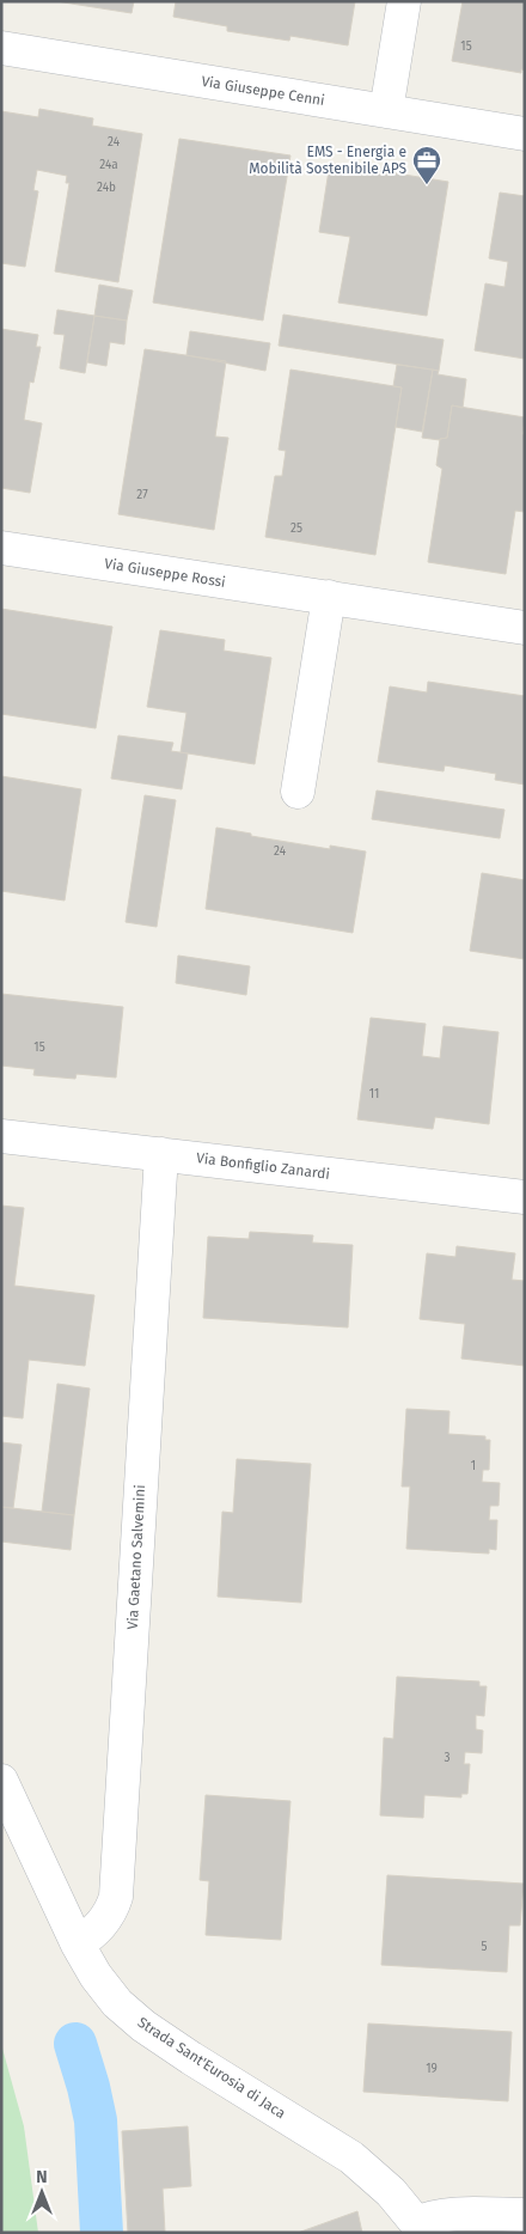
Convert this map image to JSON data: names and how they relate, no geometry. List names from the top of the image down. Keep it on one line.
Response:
{"streets":{"street":["Via Giuseppe Cenni","Via Giuseppe Rossi","Via Bonfiglio Zanardi","Via Gaetano Salvemini","Strada Sant'Eurosia di Jaca"]},"crossings":[["Via Bonfiglio Zanardi","Via Gaetano Salvemini"],["Via Gaetano Salvemini","Strada Sant'Eurosia di Jaca"]],"places":{"office":["EMS - Energia e Mobilità Sostenibile APS"]},"house_numbers":["15","24","24a","24b","27","25","24","15","11","1","3","5","19"],"north":"top"}
